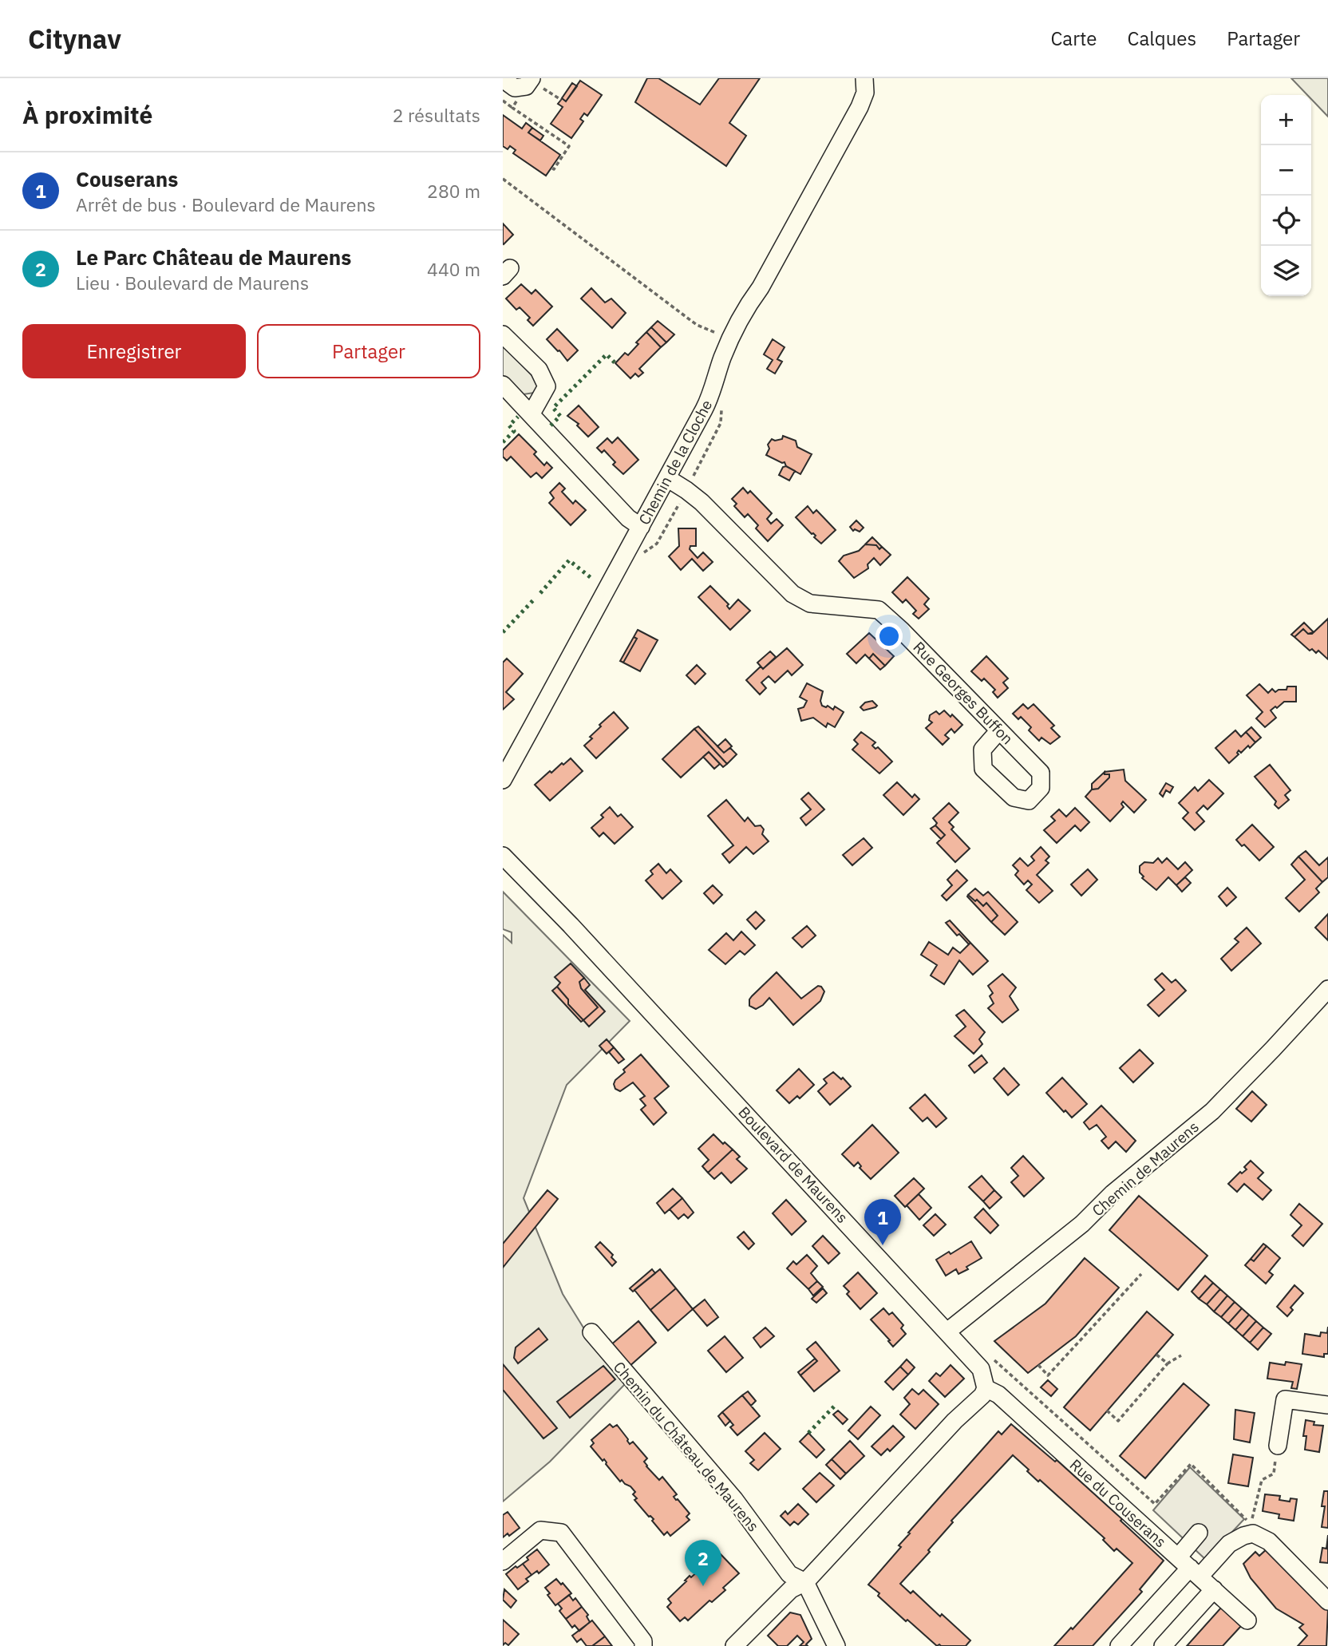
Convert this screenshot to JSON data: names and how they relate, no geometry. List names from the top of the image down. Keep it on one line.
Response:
{"streets":{"street":["Chemin de la Cloche","Rue Georges Buffon","Boulevard de Maurens","Chemin de Maurens","Chemin du Château de Maurens","Rue du Couserans"]},"crossings":[["Chemin de la Cloche","Rue Georges Buffon"],["Boulevard de Maurens","Chemin de Maurens"],["Boulevard de Maurens","Rue du Couserans"]],"page":{"header":"Citynav","nav":["Carte","Calques","Partager"],"heading":["À proximité","2 résultats"],"map_buttons":["+","−"],"list":[{"mark":"1","name":"Couserans","note":"Arrêt de bus · Boulevard de Maurens","value":"280 m"},{"mark":"2","name":"Le Parc Château de Maurens","note":"Lieu · Boulevard de Maurens","value":"440 m"}],"buttons":["Enregistrer","Partager"],"pins":["1","2"]}}
